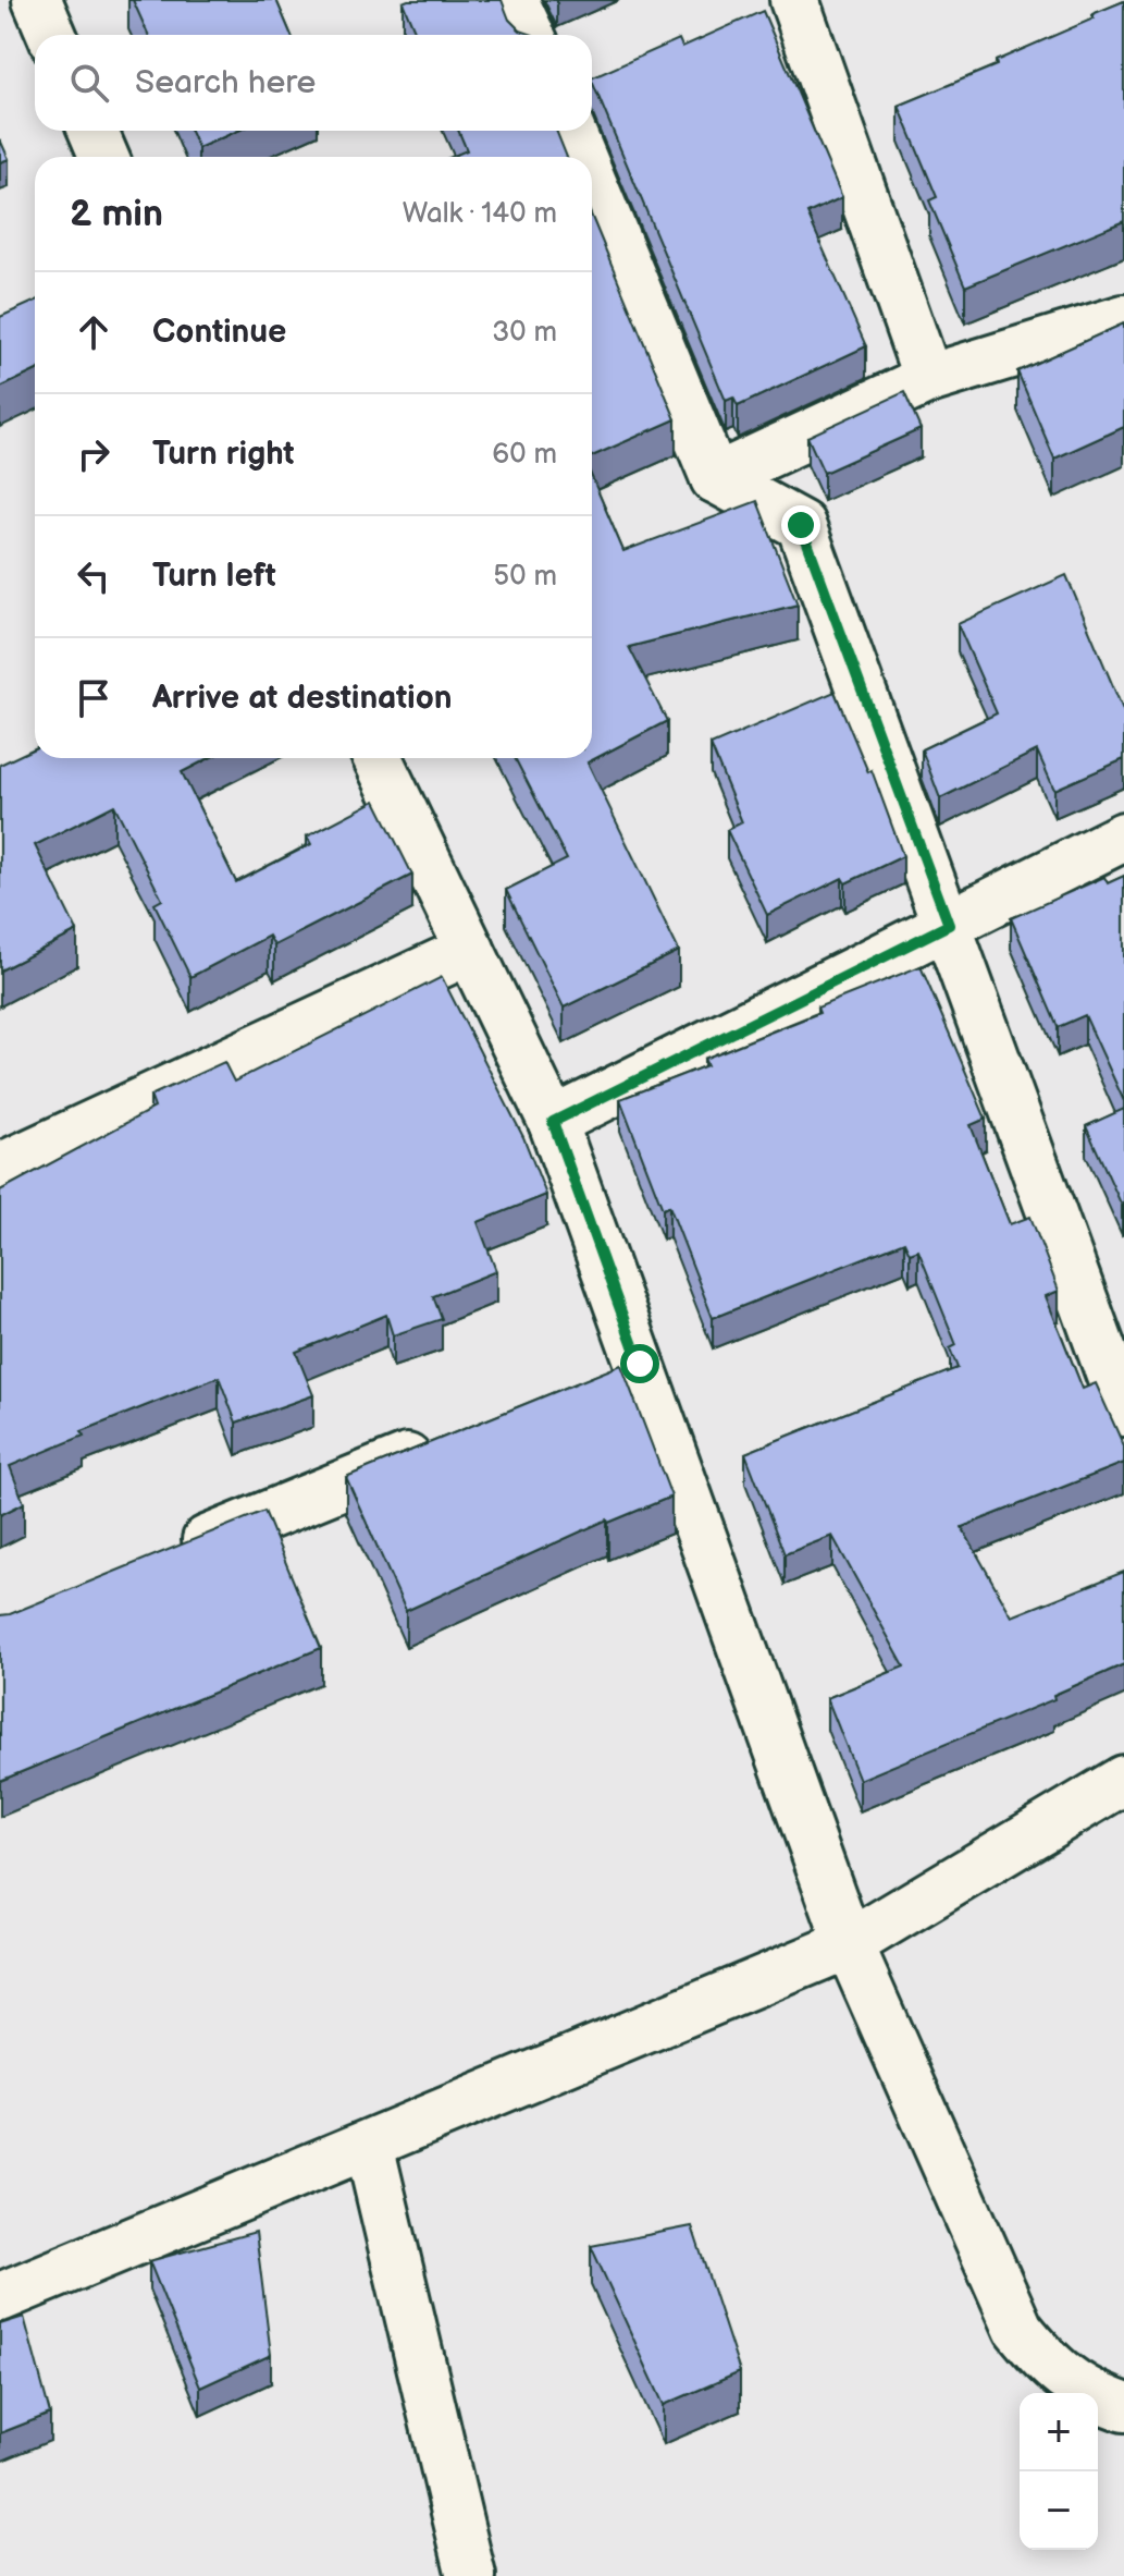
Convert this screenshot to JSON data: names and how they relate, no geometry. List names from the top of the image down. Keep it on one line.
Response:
{"page":{"search":"Search here","heading":["2 min","Walk · 140 m"],"list":[["Continue","30 m"],["Turn right","60 m"],["Turn left","50 m"],"Arrive at destination"],"map_buttons":["+","−"]}}
